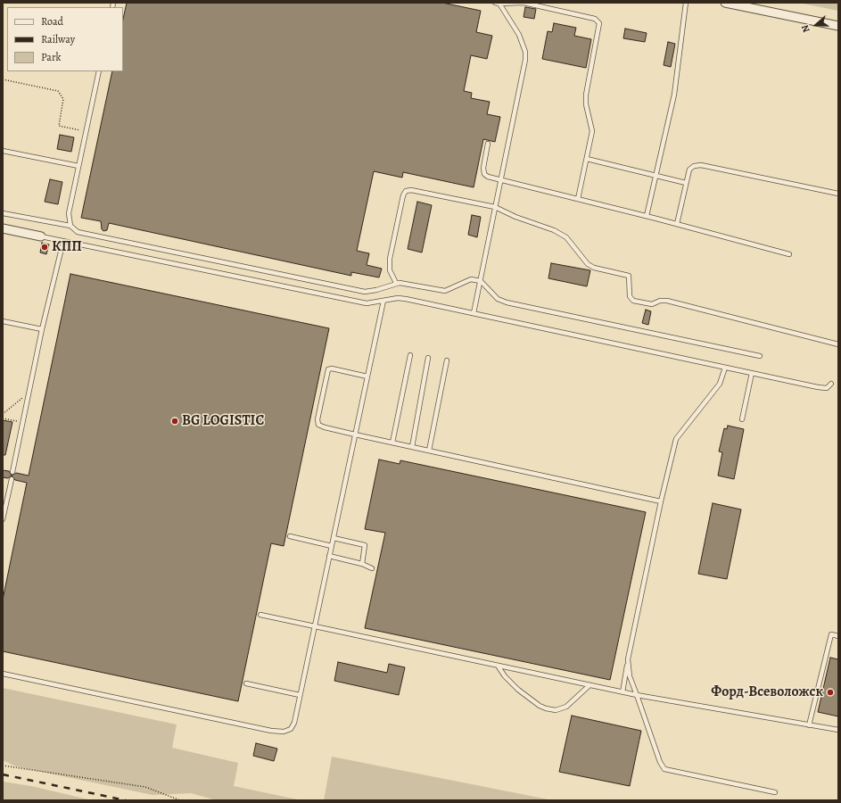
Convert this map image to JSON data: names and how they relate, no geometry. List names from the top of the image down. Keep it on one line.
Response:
{"places":["КПП","BG LOGISTIC","Форд-Всеволожск"],"legend":["Road","Railway","Park"],"north":"left"}
